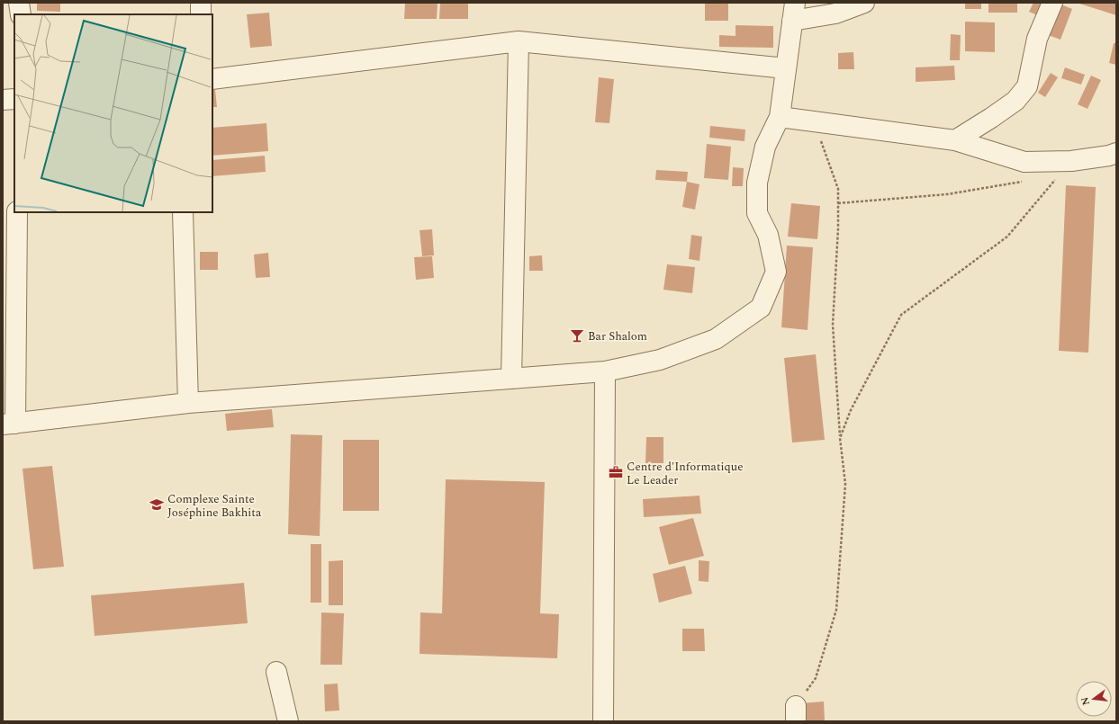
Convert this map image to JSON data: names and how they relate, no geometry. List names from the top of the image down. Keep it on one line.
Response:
{"places":{"bar":["Bar Shalom"],"office":["Centre d'Informatique Le Leader"],"school or university":["Complexe Sainte Joséphine Bakhita"]},"north":"left"}
